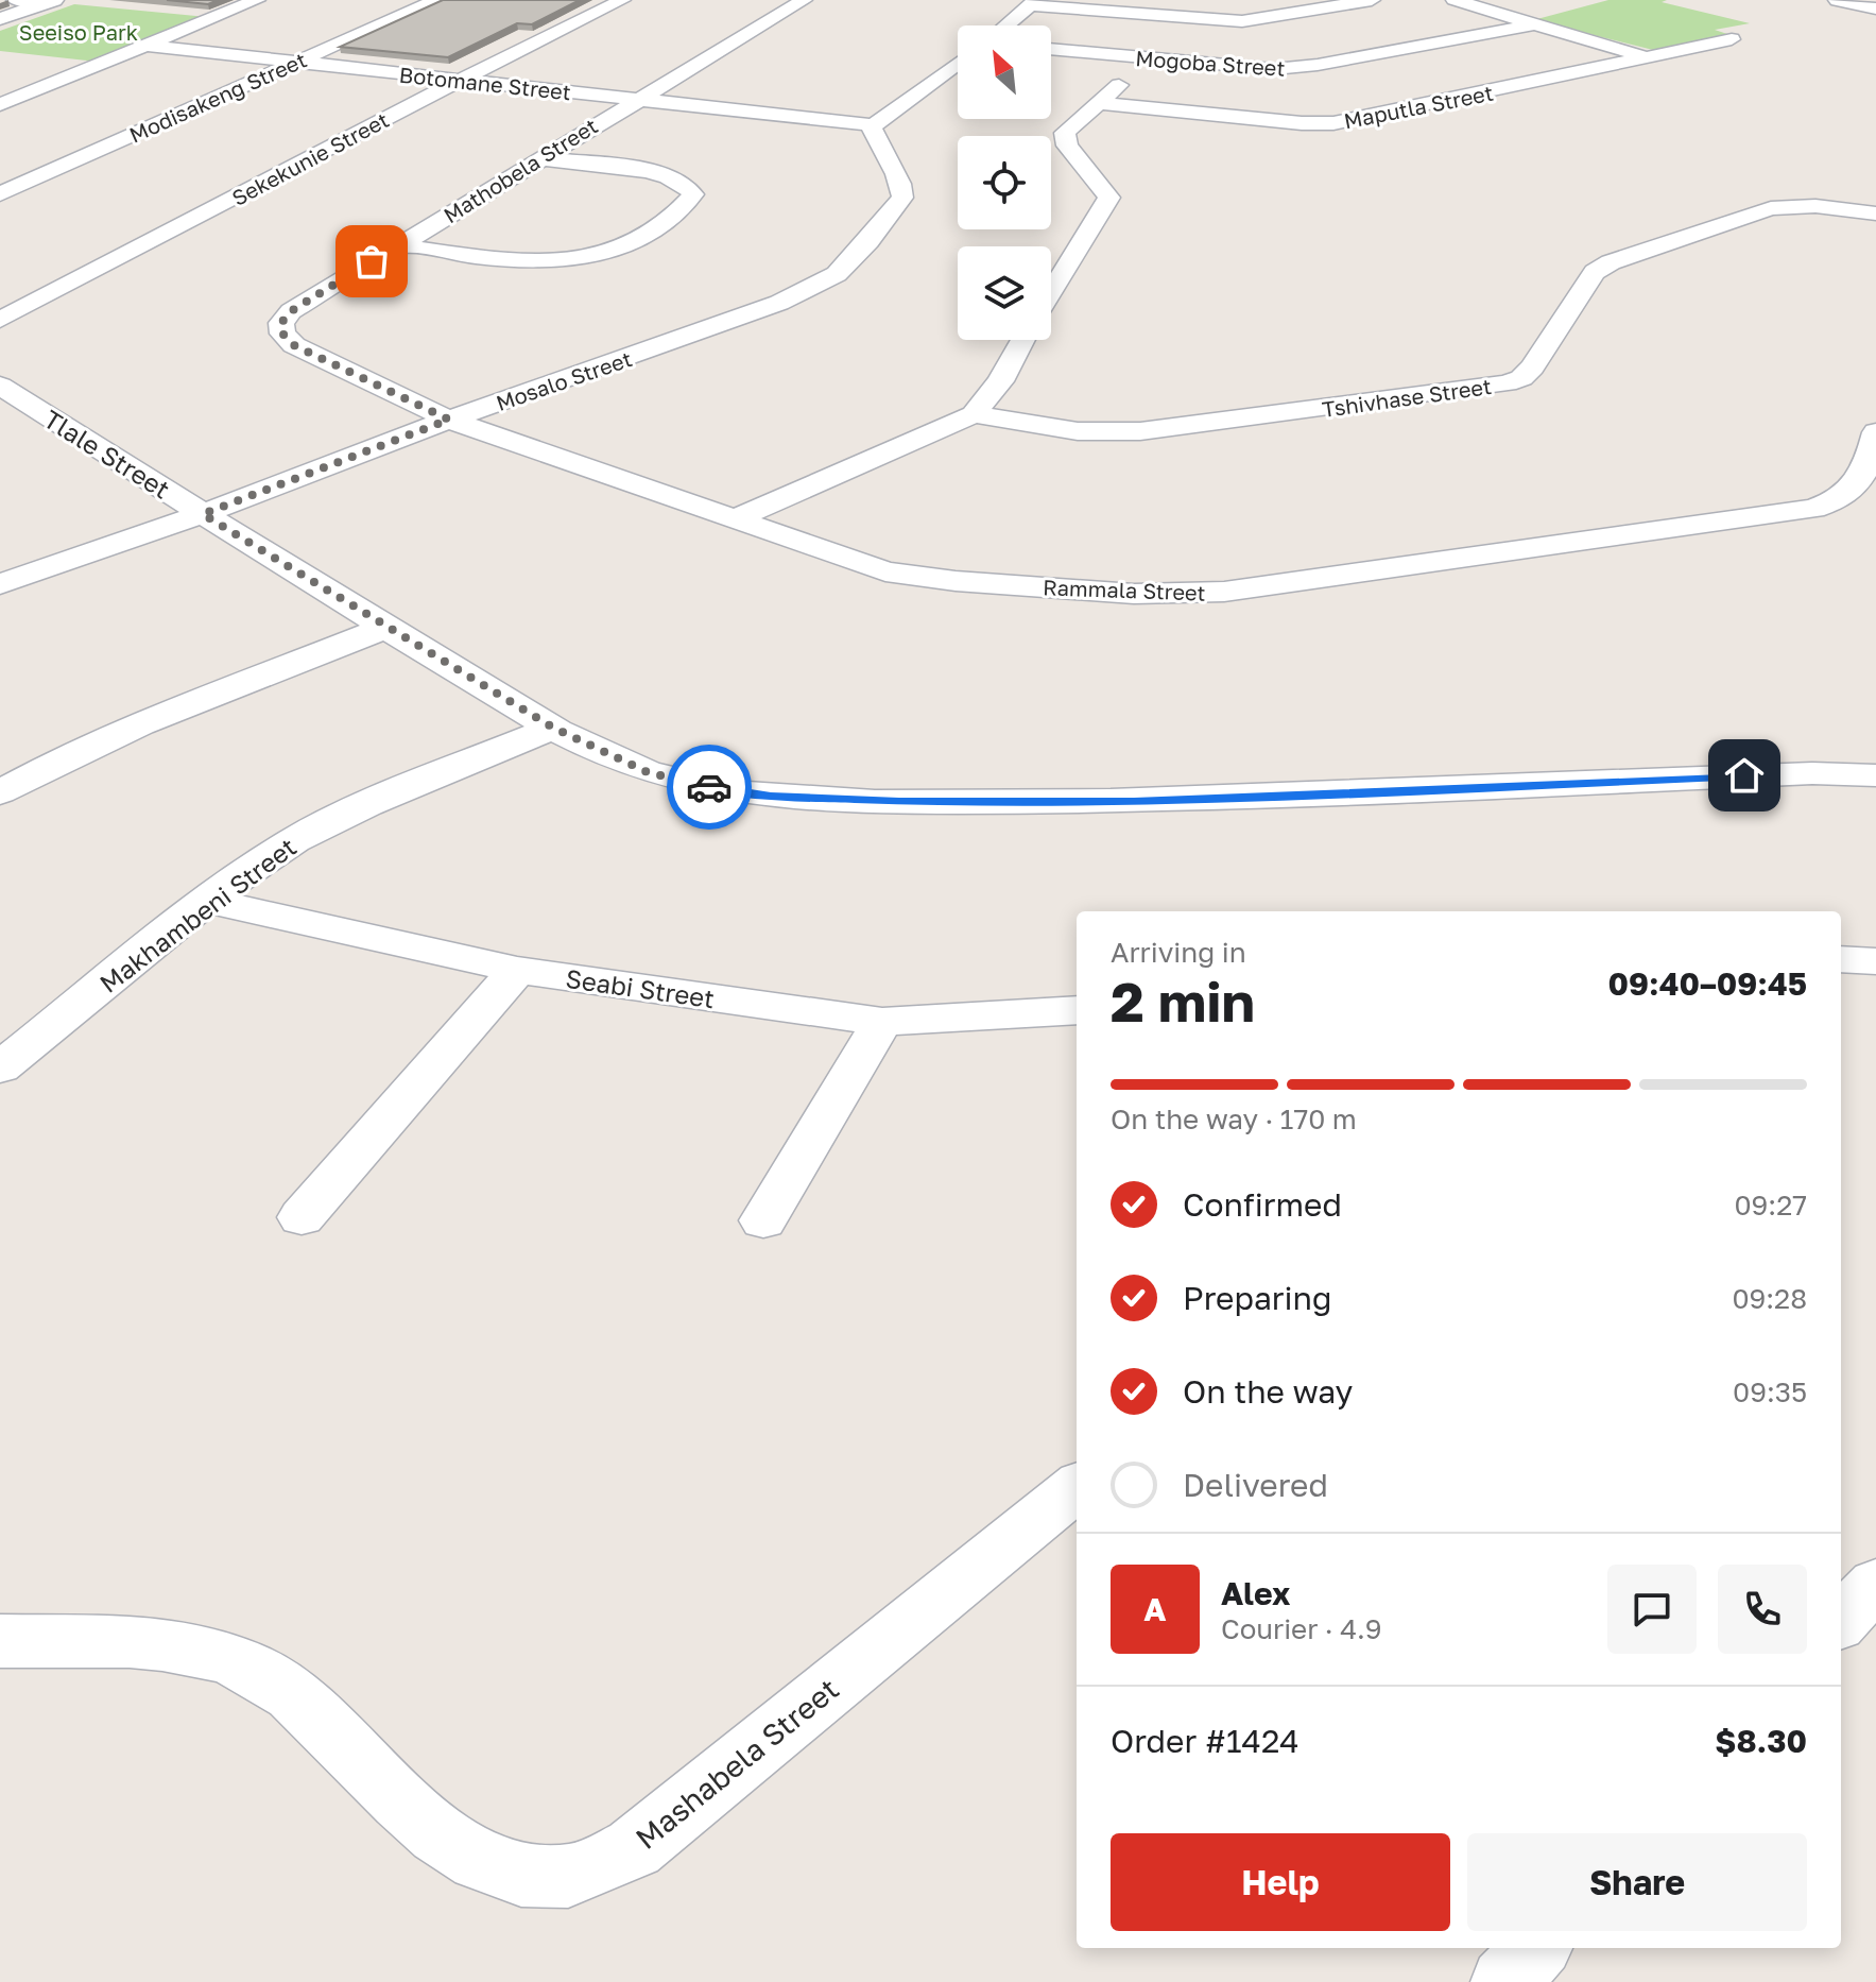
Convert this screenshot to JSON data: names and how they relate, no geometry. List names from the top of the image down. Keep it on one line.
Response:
{"streets":{"street":["Mogoba Street","Botomane Street","Modisakeng Street","Maputla Street","Sekekunie Street","Mathobela Street","Mosalo Street","Tshivhase Street","Tlale Street","Rammala Street","Makhambeni Street","Seabi Street","Mashabela Street"]},"crossings":[["Botomane Street","Modisakeng Street"],["Botomane Street","Sekekunie Street"],["Botomane Street","Mathobela Street"],["Botomane Street","Mosalo Street"],["Mathobela Street","Mosalo Street"],["Mathobela Street","Rammala Street"],["Mosalo Street","Tlale Street"],["Mosalo Street","Rammala Street"],["Tlale Street","Makhambeni Street"],["Makhambeni Street","Seabi Street"]],"parks":["Seeiso Park"],"north":"top left","page":{"heading":["2 min","Arriving in","09:40–09:45"],"panel":["Alex","Courier · 4.9","Order #1424","$8.30"],"bar":"On the way · 170 m","list":[["Confirmed","09:27"],["Preparing","09:28"],["On the way","09:35"],"Delivered"],"round":"A","buttons":["Help","Share"]}}
